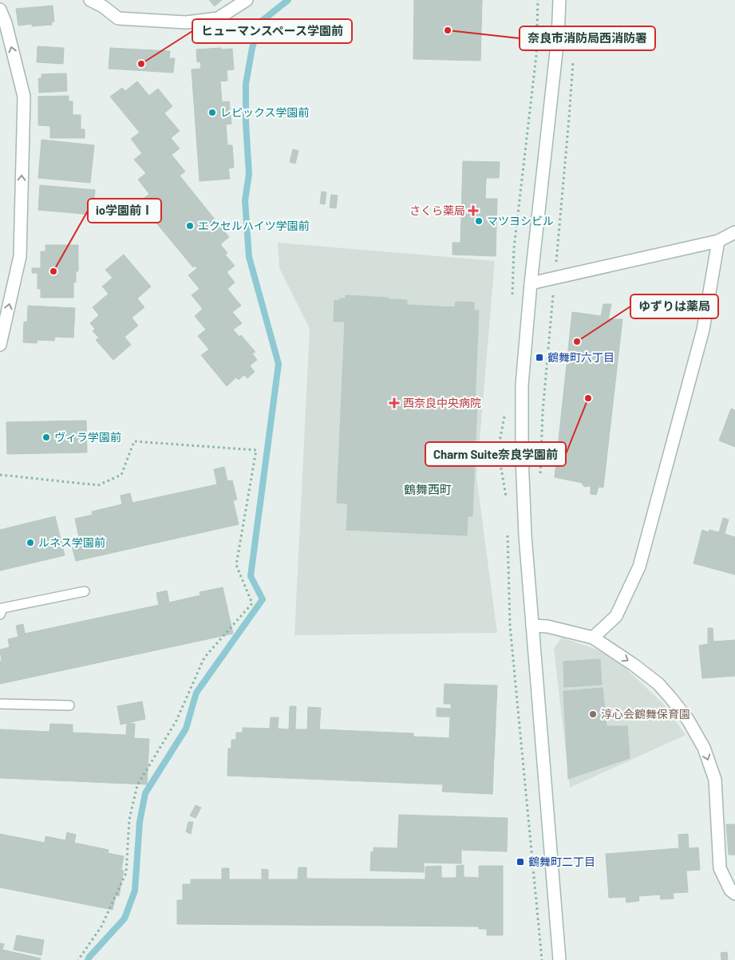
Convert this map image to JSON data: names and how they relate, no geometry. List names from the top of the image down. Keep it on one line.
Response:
{"districts":["鶴舞西町"],"places":{"other":["奈良市消防局西消防署","ヒューマンスペース学園前","レピックス学園前","マツヨシビル","エクセルハイツ学園前","io学園前Ⅰ","ゆずりは薬局","Charm Suite奈良学園前","ヴィラ学園前","ルネス学園前","淳心会鶴舞保育園"],"health":["さくら薬局","西奈良中央病院"],"transit":["鶴舞町六丁目","鶴舞町二丁目"]}}
